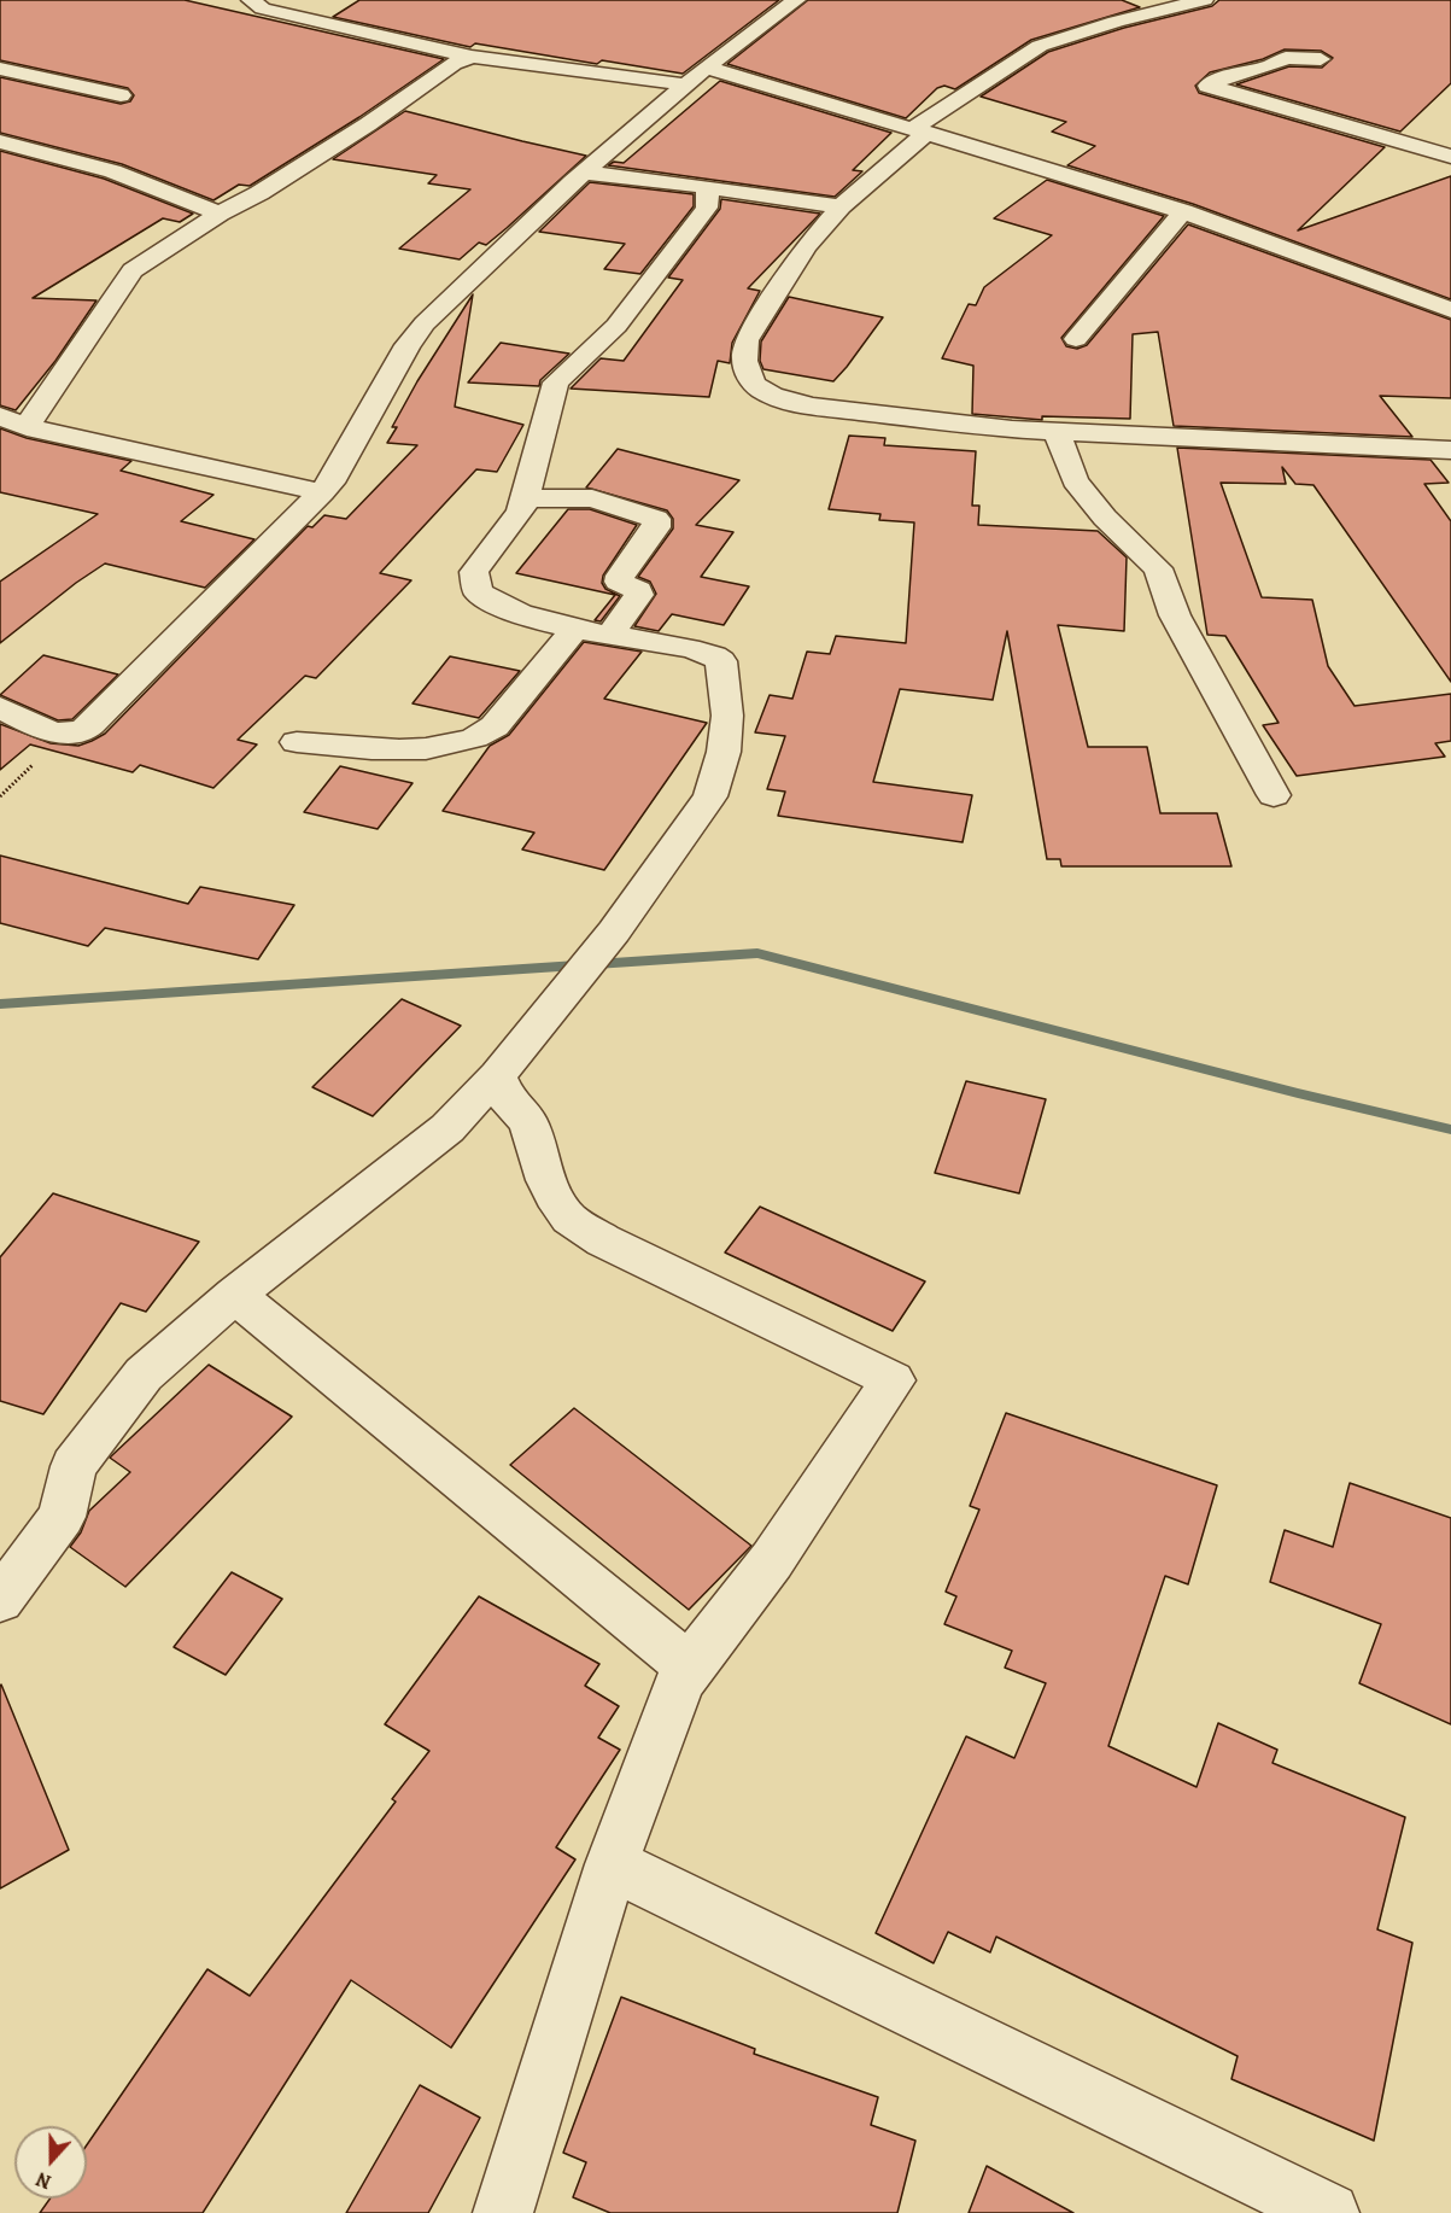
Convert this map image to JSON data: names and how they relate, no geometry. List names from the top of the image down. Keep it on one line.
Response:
{"north":"bottom"}
